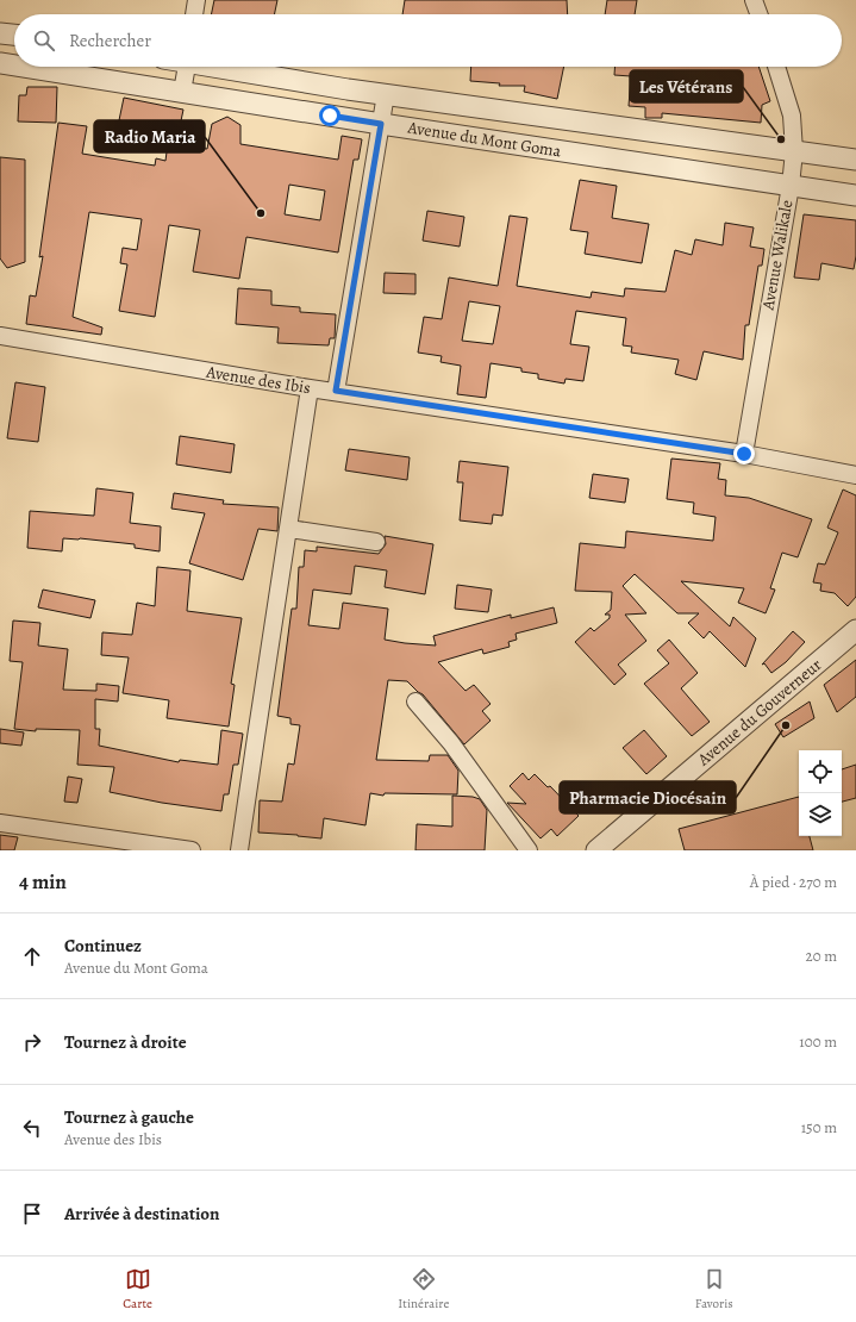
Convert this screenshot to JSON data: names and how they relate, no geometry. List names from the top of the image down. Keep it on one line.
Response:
{"streets":{"street":["Avenue du Mont Goma","Avenue Walikale","Avenue des Ibis","Avenue du Gouverneur"]},"crossings":[["Avenue du Mont Goma","Avenue Walikale"],["Avenue Walikale","Avenue des Ibis"]],"places":["Les Vétérans","Radio Maria","Pharmacie Diocésain"],"page":{"search":"Rechercher","heading":["4 min","À pied · 270 m"],"list":[["Continuez","Avenue du Mont Goma","20 m"],["Tournez à droite","100 m"],["Tournez à gauche","Avenue des Ibis","150 m"],"Arrivée à destination"],"nav":["Carte","Itinéraire","Favoris"]}}
